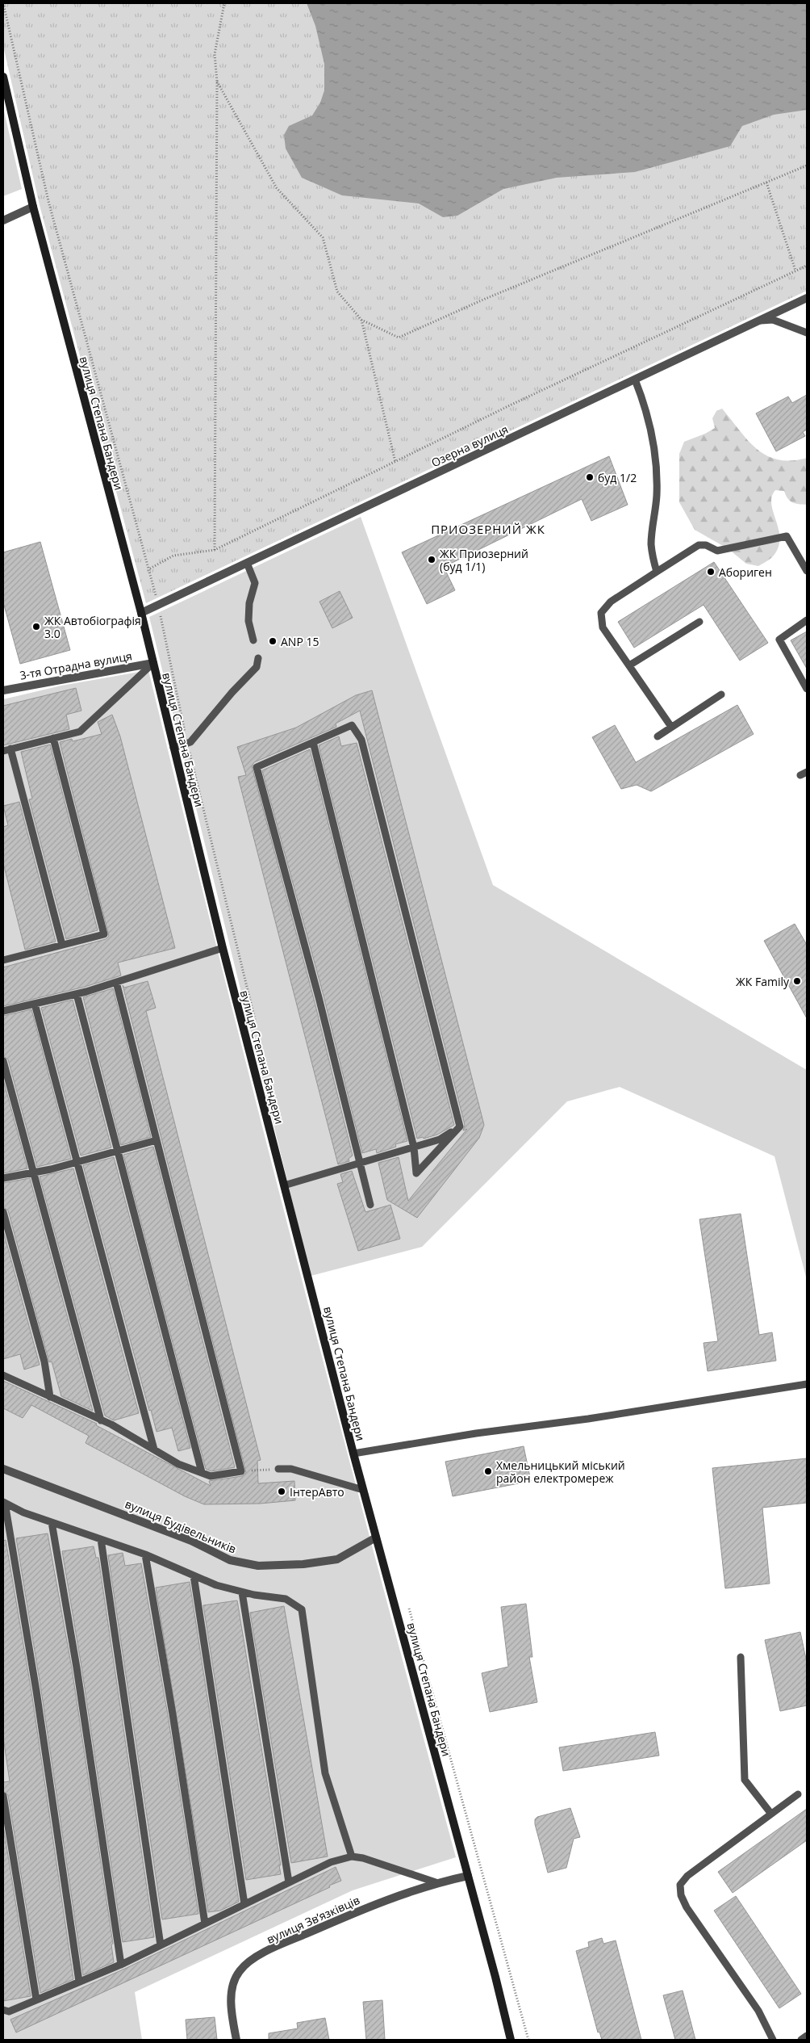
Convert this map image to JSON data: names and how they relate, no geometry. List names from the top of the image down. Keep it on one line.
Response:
{"streets":{"main road":["вулиця Степана Бандери"],"street":["Озерна вулиця","3-тя Отрадна вулиця","вулиця Будівельників","вулиця Звʼязківців"]},"crossings":[["вулиця Степана Бандери","Озерна вулиця"],["вулиця Степана Бандери","3-тя Отрадна вулиця"],["вулиця Степана Бандери","вулиця Будівельників"],["вулиця Степана Бандери","вулиця Звʼязківців"]],"districts":["ПРИОЗЕРНИЙ ЖК"],"places":["буд 1/2","ЖК Приозерний (буд 1/1)","Абориген","ЖК Автобіографія 3.0","ANP 15","ЖК Family","Хмельницький міський район електромереж","ІнтерАвто"]}
